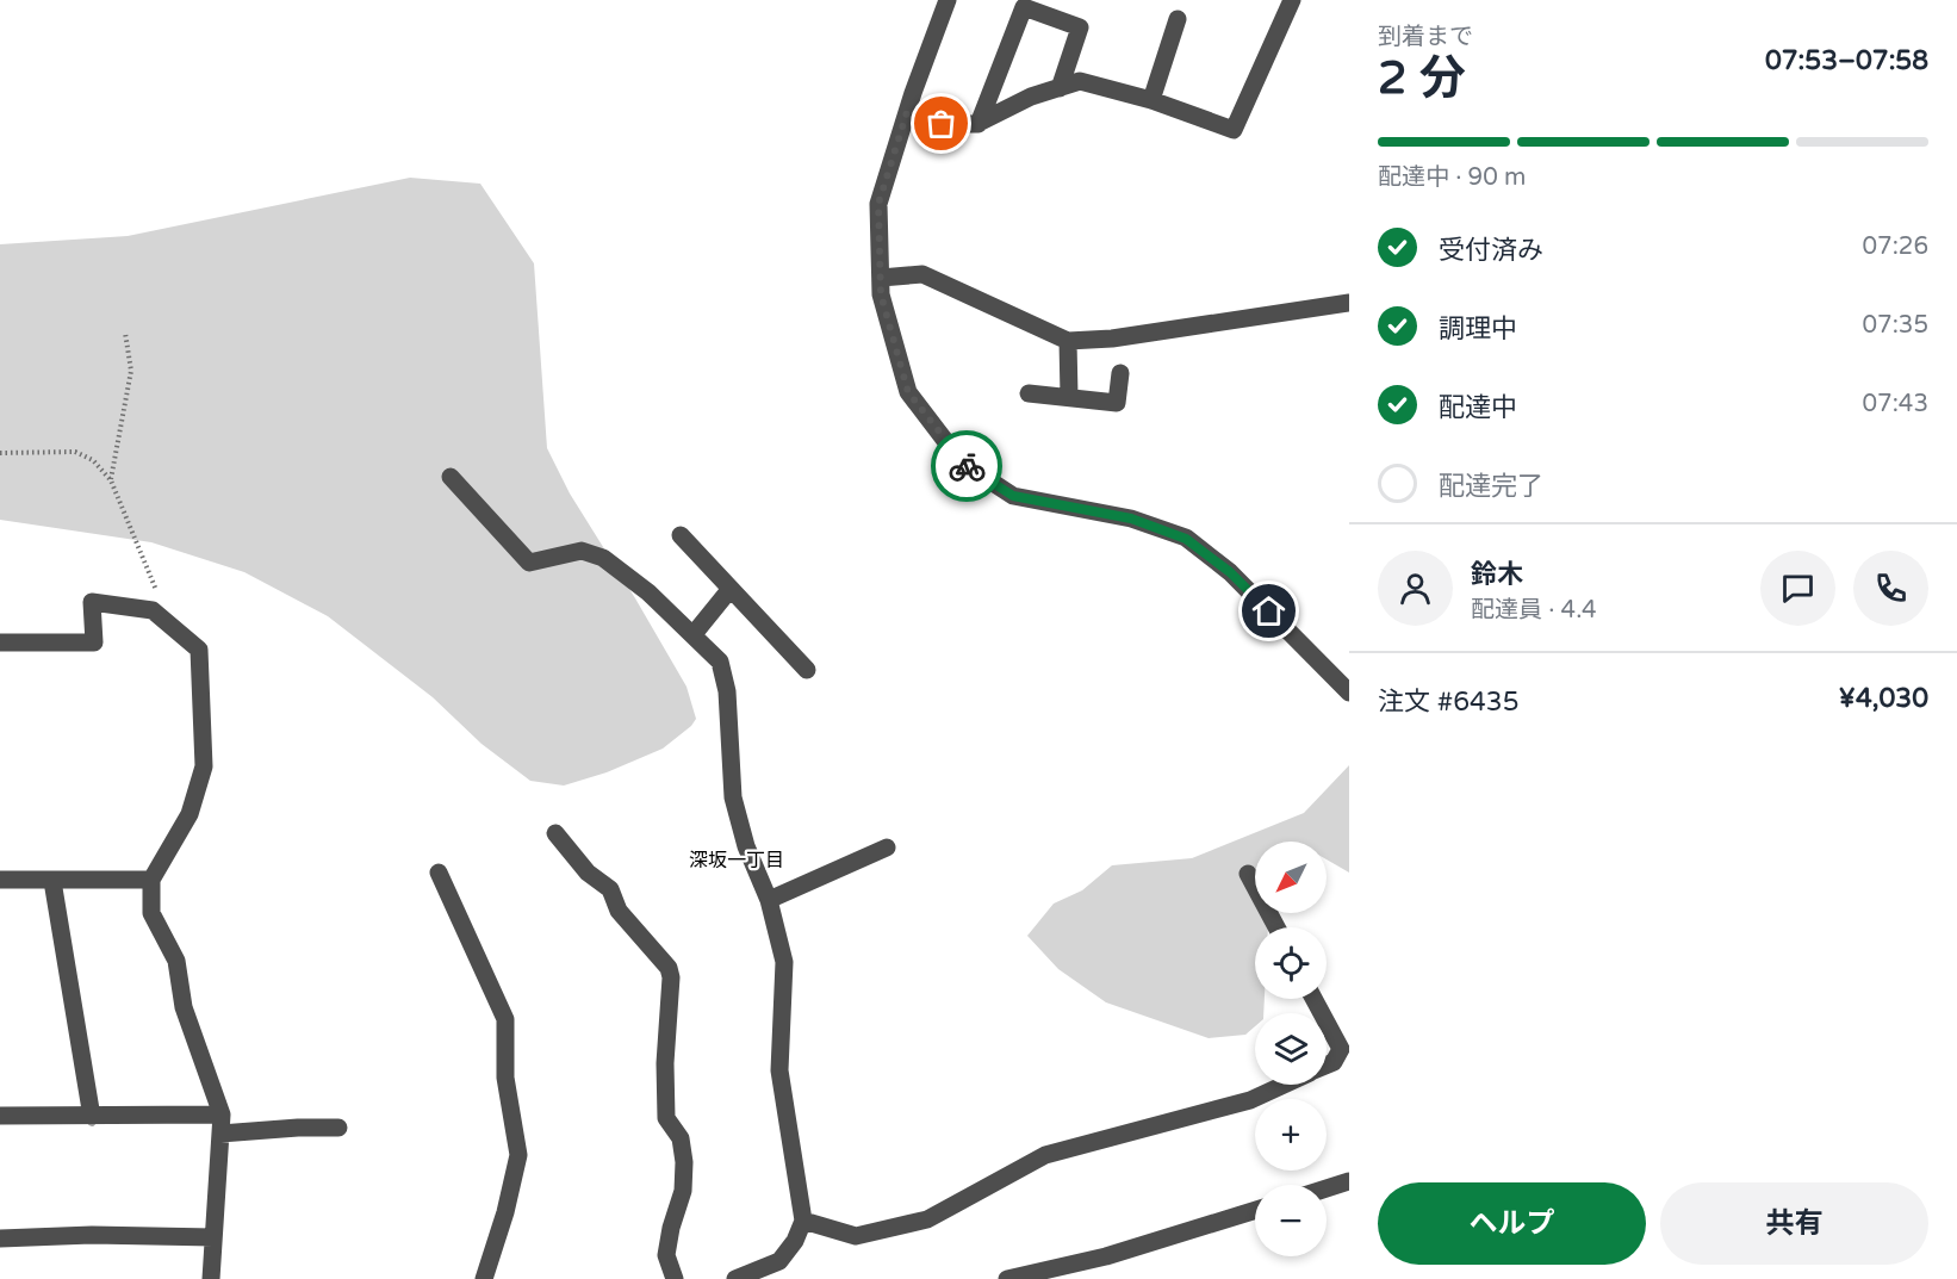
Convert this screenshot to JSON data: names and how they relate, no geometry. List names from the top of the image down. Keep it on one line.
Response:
{"districts":["深坂一丁目"],"north":"bottom left","page":{"heading":["2 分","到着まで","07:53–07:58"],"panel":["鈴木","配達員 · 4.4","注文 #6435","¥4,030"],"bar":"配達中 · 90 m","list":[["受付済み","07:26"],["調理中","07:35"],["配達中","07:43"],"配達完了"],"map_buttons":["+","−"],"buttons":["ヘルプ","共有"]}}
